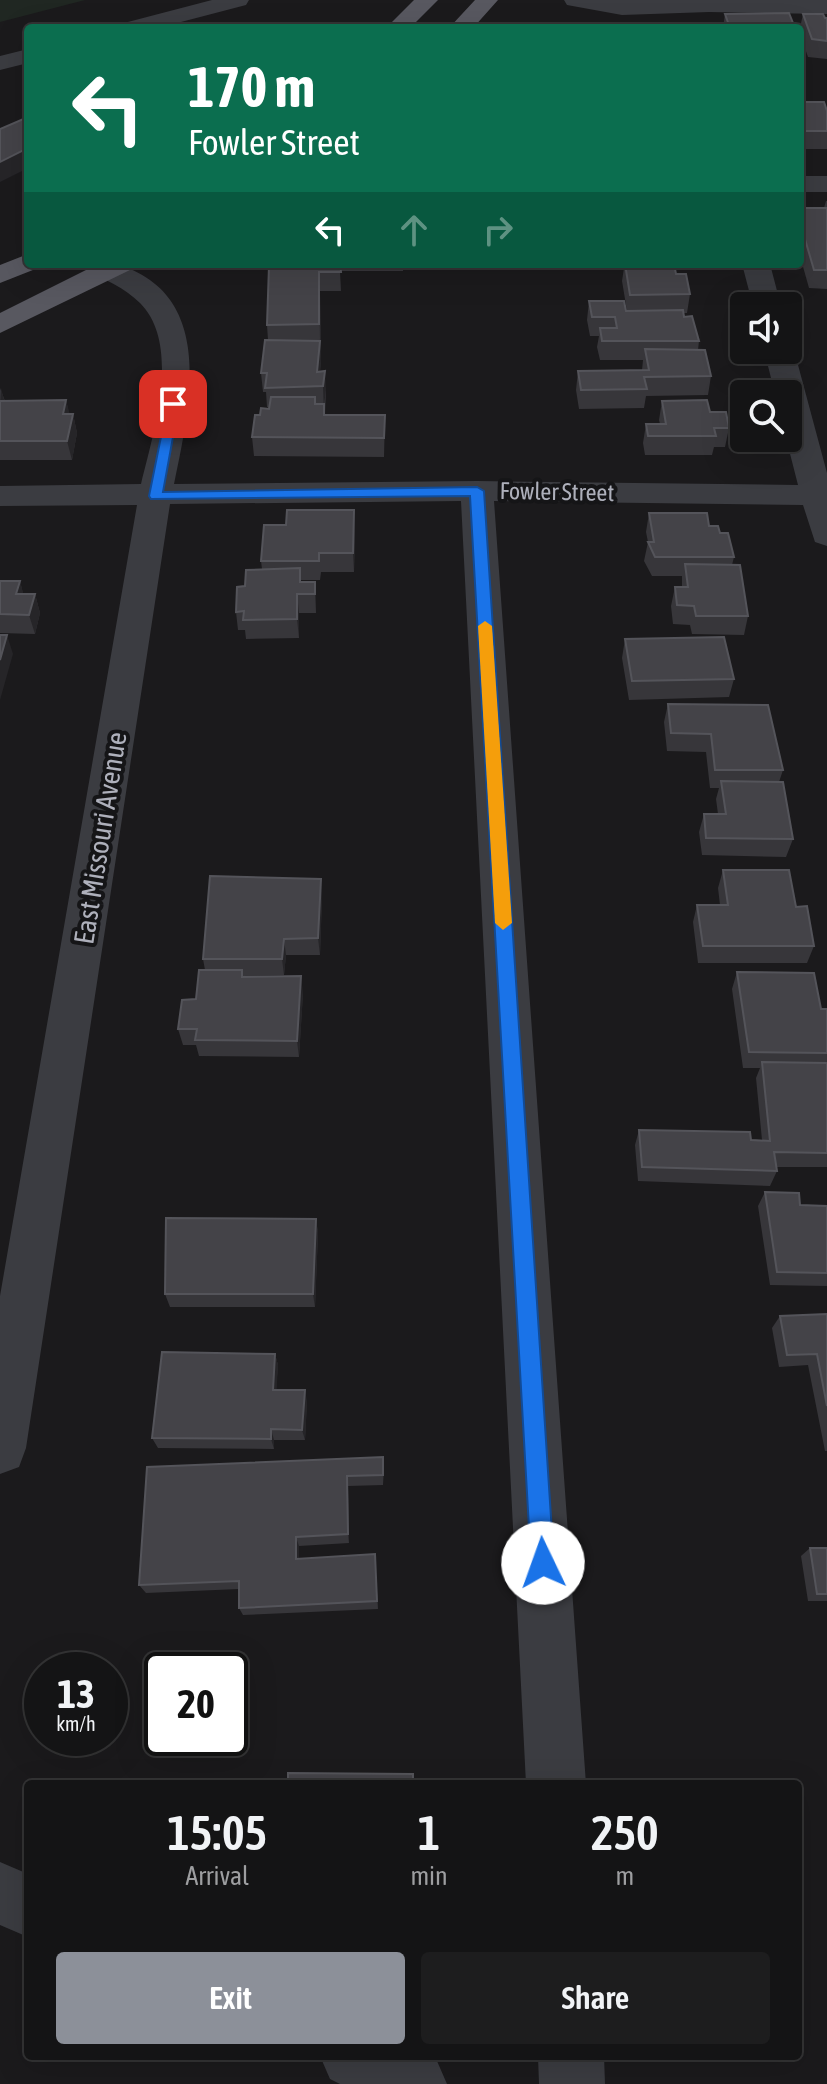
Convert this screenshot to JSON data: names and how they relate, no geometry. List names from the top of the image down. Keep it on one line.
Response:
{"streets":{"street":["Fowler Street","East Missouri Avenue"]},"crossings":[["Fowler Street","East Missouri Avenue"]],"page":{"turn":["170 m","Fowler Street"],"speed":"13 km/h","limit":"20","eta":["15:05","Arrival","1","min","250","m"],"buttons":["Exit","Share"]}}
